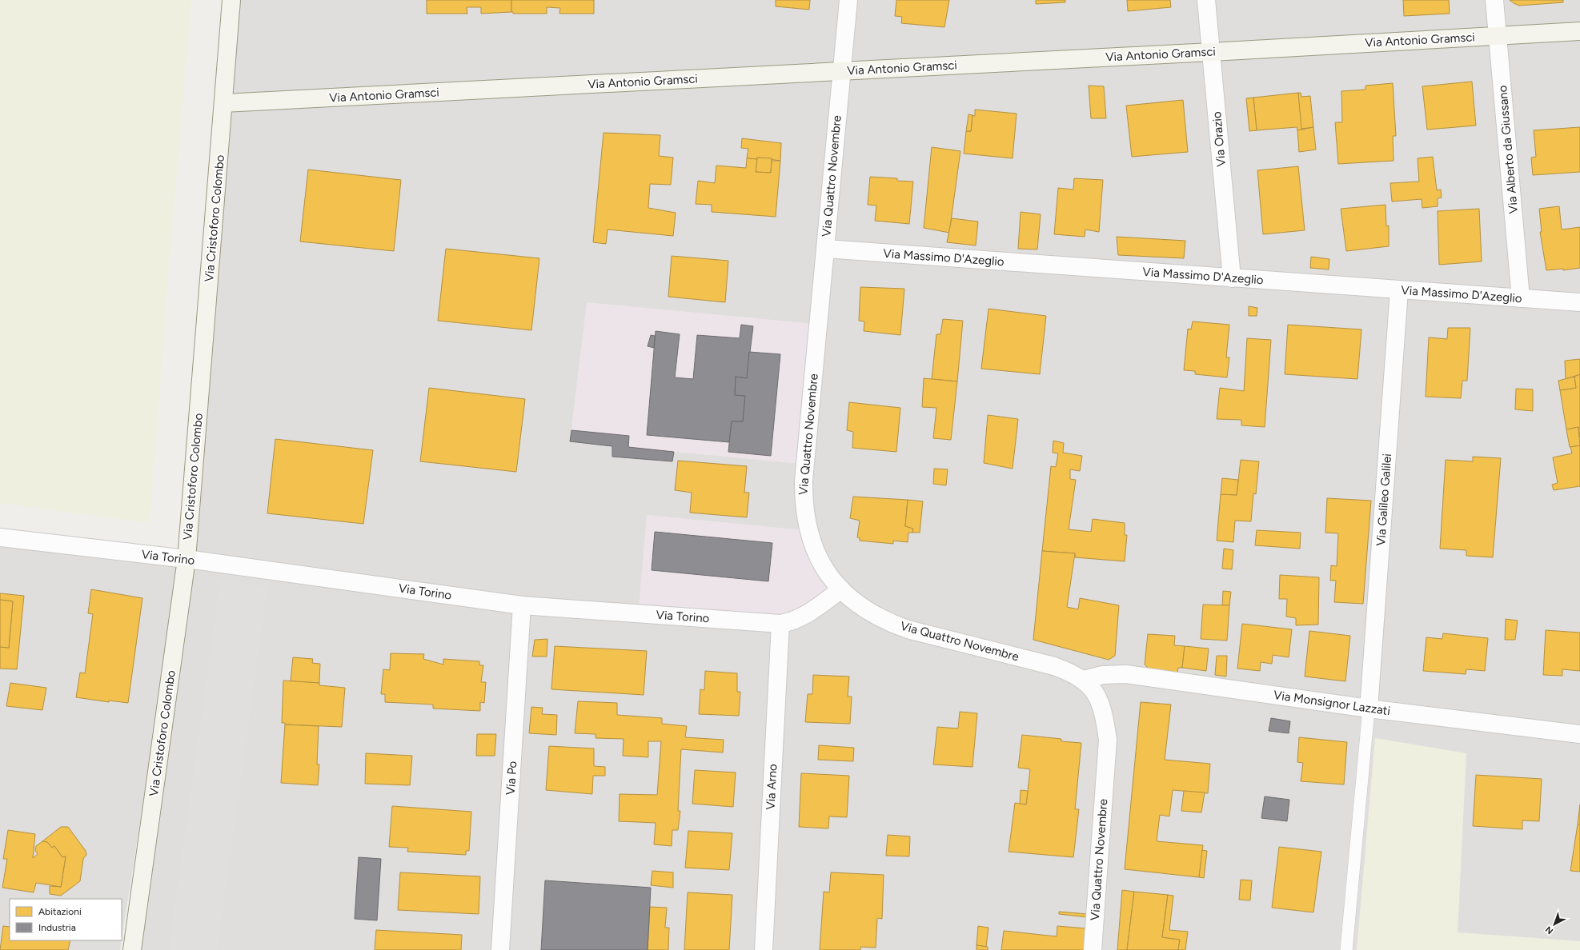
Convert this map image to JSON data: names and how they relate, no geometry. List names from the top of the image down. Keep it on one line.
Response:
{"streets":{"street":["Via Antonio Gramsci","Via Orazio","Via Alberto da Giussano","Via Quattro Novembre","Via Cristoforo Colombo","Via Massimo D'Azeglio","Via Galileo Galilei","Via Torino","Via Monsignor Lazzati","Via Po","Via Arno"]},"crossings":[["Via Antonio Gramsci","Via Orazio"],["Via Antonio Gramsci","Via Alberto da Giussano"],["Via Antonio Gramsci","Via Quattro Novembre"],["Via Antonio Gramsci","Via Cristoforo Colombo"],["Via Orazio","Via Massimo D'Azeglio"],["Via Alberto da Giussano","Via Massimo D'Azeglio"],["Via Quattro Novembre","Via Massimo D'Azeglio"],["Via Quattro Novembre","Via Torino"],["Via Quattro Novembre","Via Monsignor Lazzati"],["Via Cristoforo Colombo","Via Torino"],["Via Massimo D'Azeglio","Via Galileo Galilei"],["Via Galileo Galilei","Via Monsignor Lazzati"],["Via Torino","Via Po"],["Via Torino","Via Arno"]],"legend":["Abitazioni","Industria"],"north":"bottom left"}
